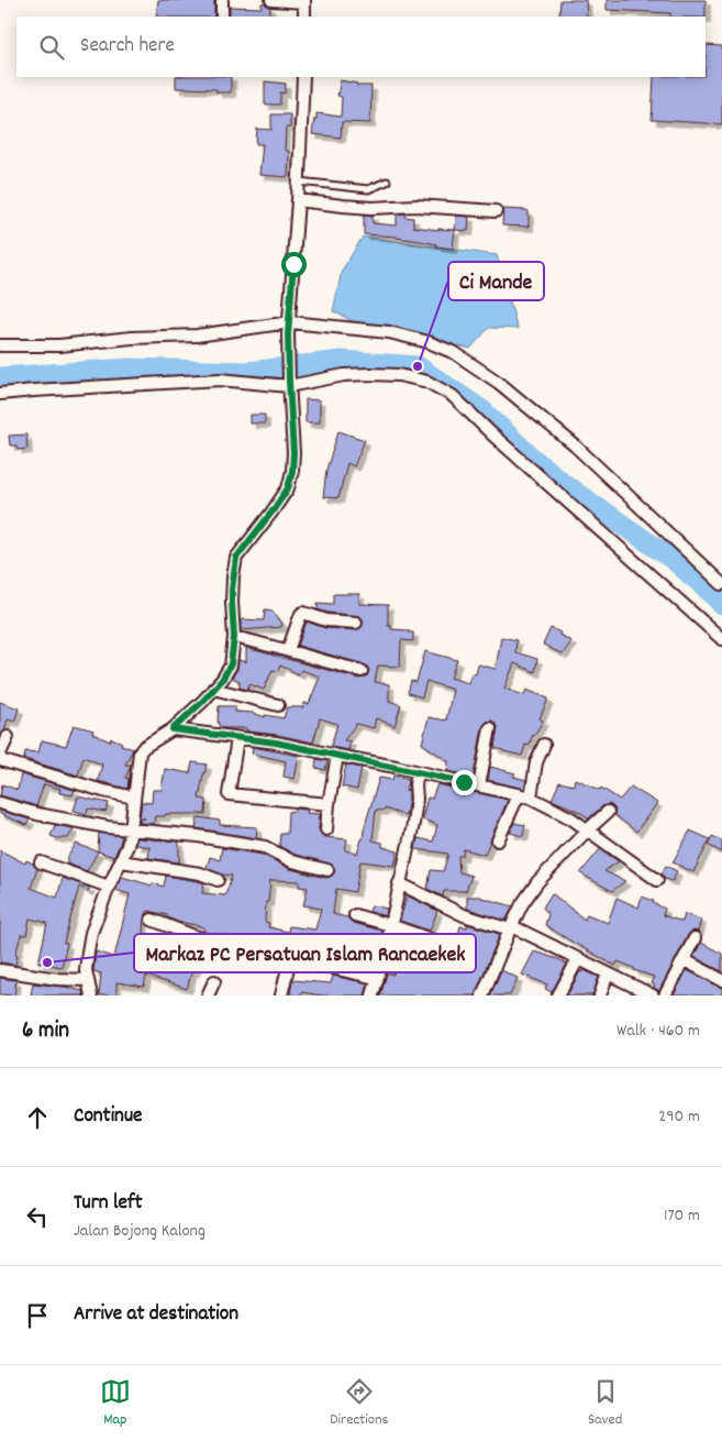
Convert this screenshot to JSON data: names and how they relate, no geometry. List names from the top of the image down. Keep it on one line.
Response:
{"places":["Ci Mande","Markaz PC Persatuan Islam Rancaekek"],"page":{"search":"Search here","heading":["6 min","Walk · 460 m"],"list":[["Continue","290 m"],["Turn left","Jalan Bojong Kalong","170 m"],"Arrive at destination"],"nav":["Map","Directions","Saved"]}}
